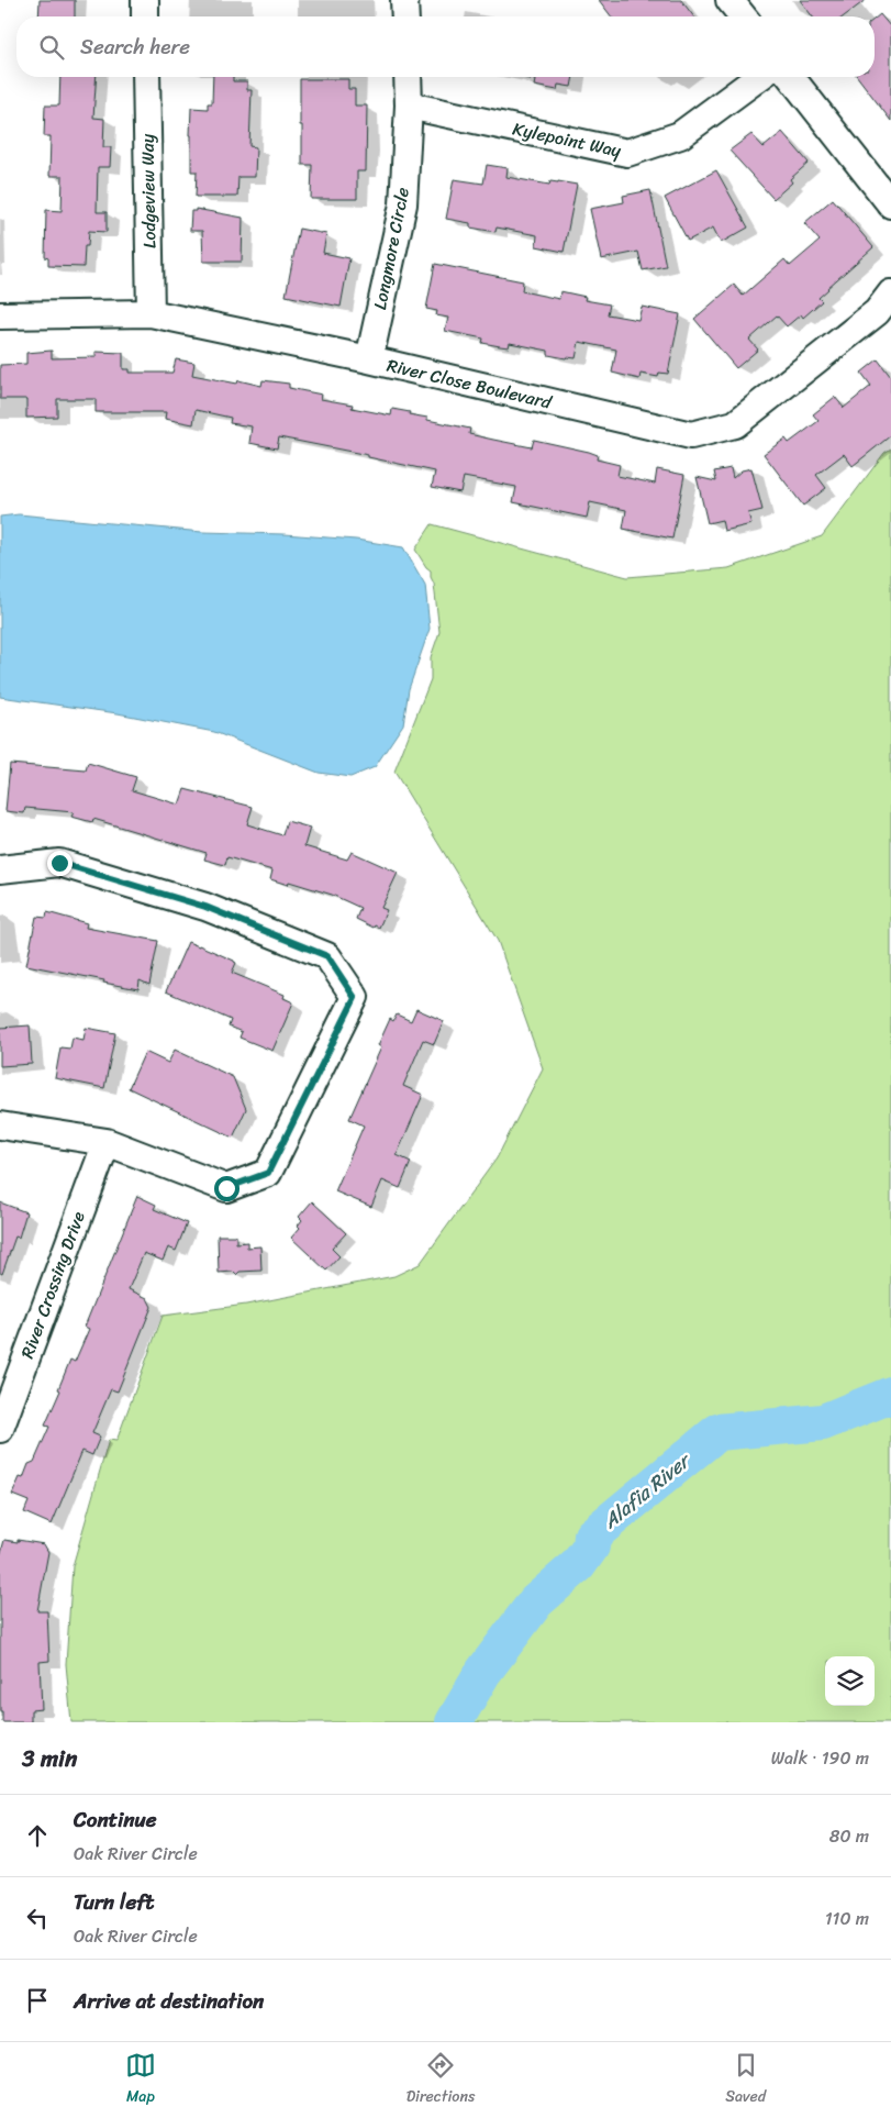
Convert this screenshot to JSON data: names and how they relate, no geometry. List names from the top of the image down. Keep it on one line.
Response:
{"streets":{"street":["Kylepoint Way","Lodgeview Way","Longmore Circle","River Close Boulevard","River Crossing Drive"]},"crossings":[["Kylepoint Way","Longmore Circle"],["Lodgeview Way","River Close Boulevard"],["Longmore Circle","River Close Boulevard"]],"water":["Alafia River"],"page":{"search":"Search here","heading":["3 min","Walk · 190 m"],"list":[["Continue","Oak River Circle","80 m"],["Turn left","Oak River Circle","110 m"],"Arrive at destination"],"nav":["Map","Directions","Saved"]}}
